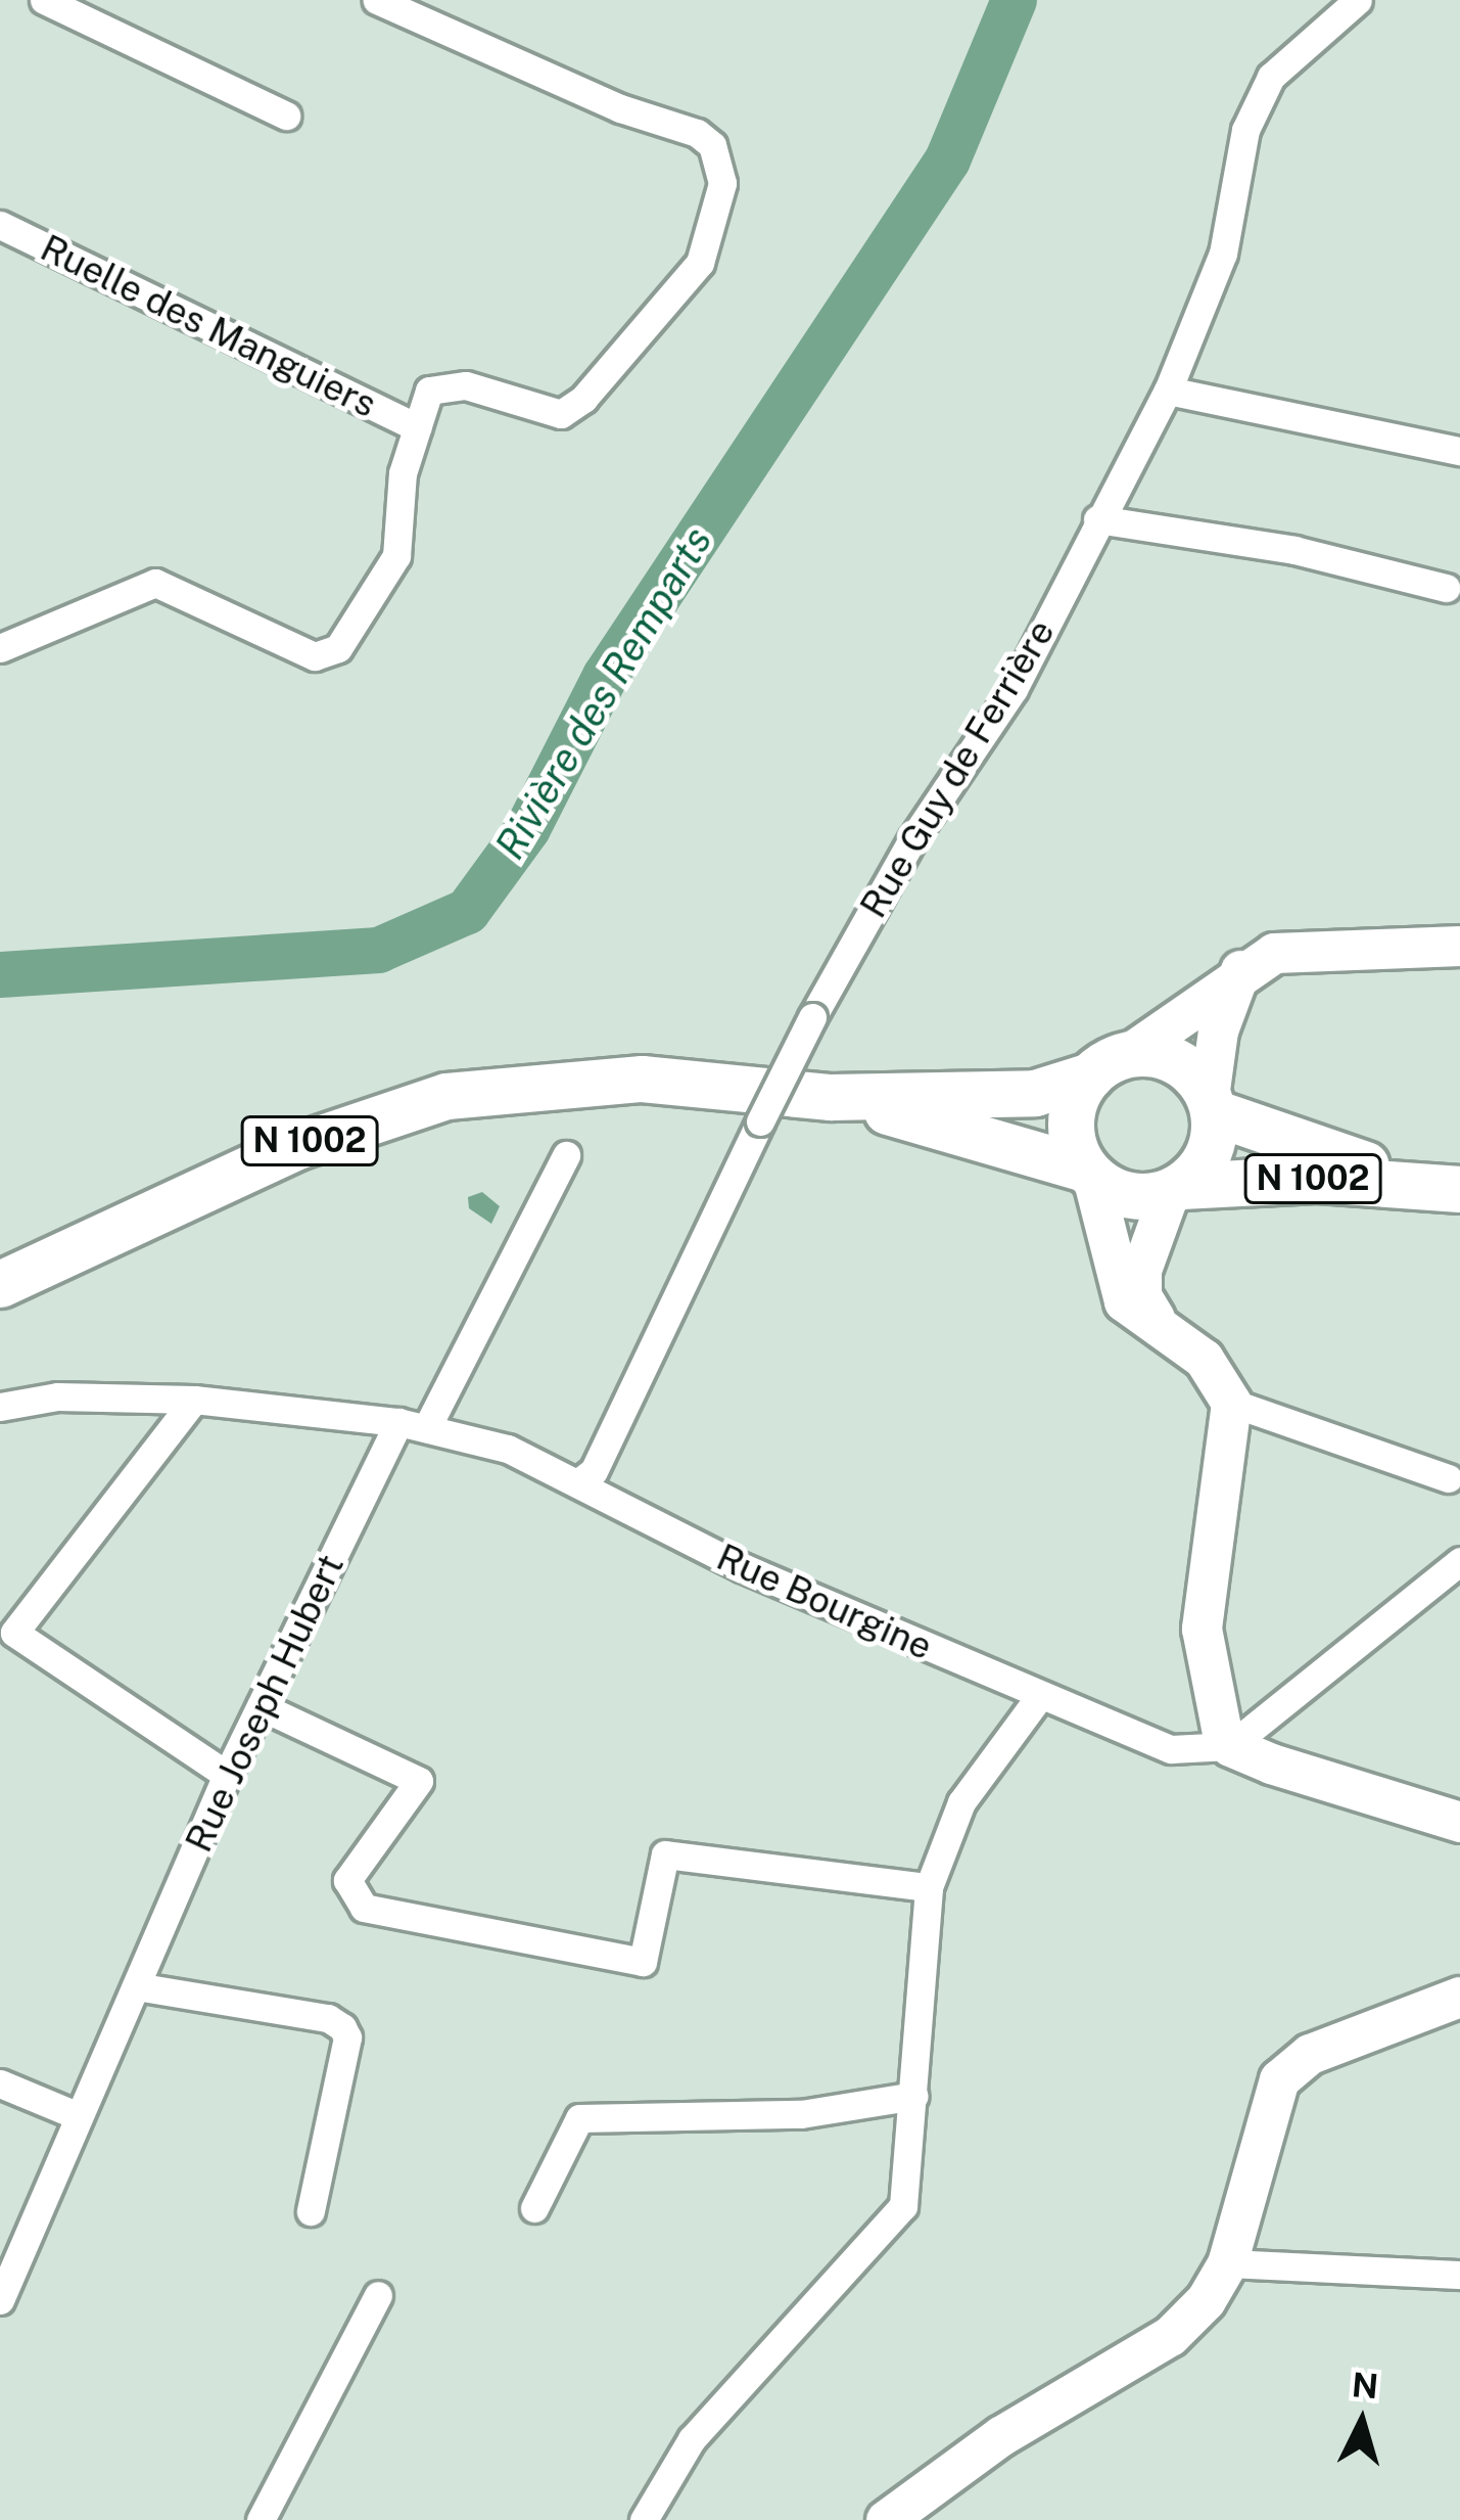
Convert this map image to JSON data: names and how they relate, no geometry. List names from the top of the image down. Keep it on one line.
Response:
{"streets":{"main road":["N 1002"],"street":["Ruelle des Manguiers","Rue Guy de Ferrière","Rue Bourgine","Rue Joseph Hubert"]},"crossings":[["Rue Guy de Ferrière","Rue Bourgine"],["Rue Bourgine","Rue Joseph Hubert"]],"water":["Rivière des Remparts"],"north":"top"}
